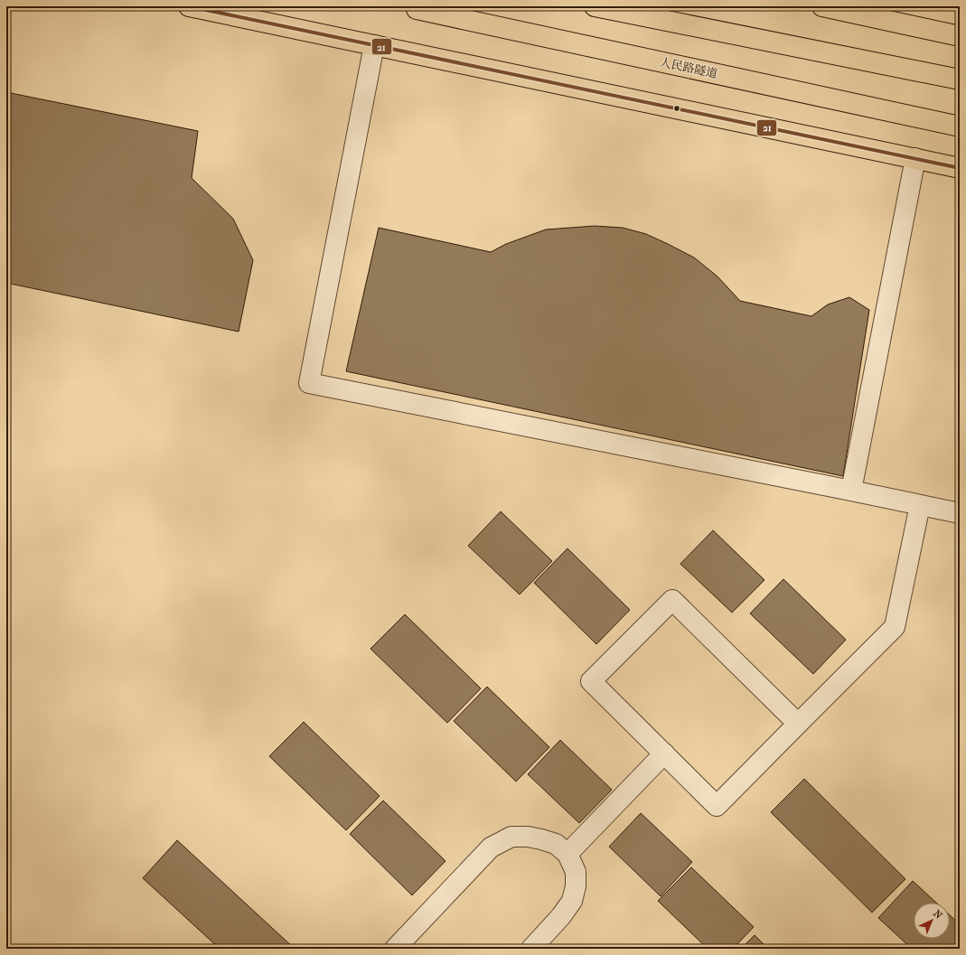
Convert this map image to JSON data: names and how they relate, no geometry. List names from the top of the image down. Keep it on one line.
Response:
{"streets":{"main road":["人民路隧道"]},"lines":["transit line 21"],"north":"top right"}
